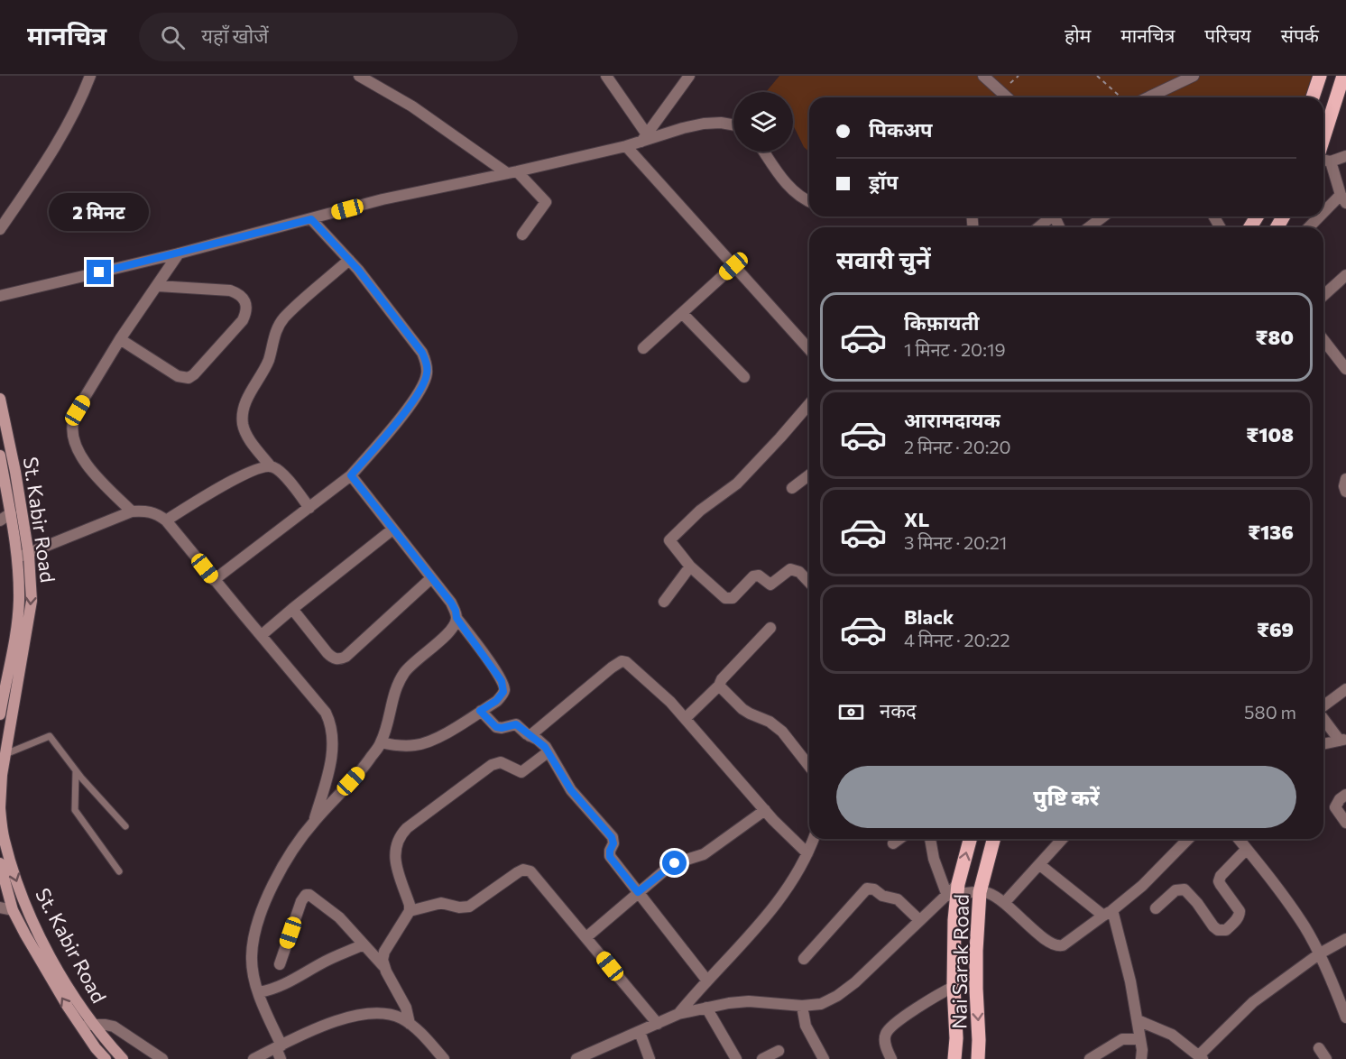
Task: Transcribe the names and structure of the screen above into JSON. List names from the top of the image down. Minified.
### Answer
{"streets":{"main road":["St. Kabir Road","Nai Sarak Road"]},"page":{"header":"मानचित्र","search":"यहाँ खोजें","nav":["होम","मानचित्र","परिचय","संपर्क"],"banner":["पिकअप","ड्रॉप"],"bubble":"2 मिनट","heading":"सवारी चुनें","list":[{"name":"किफ़ायती","note":"1 मिनट · 20:19","value":"₹80"},{"name":"आरामदायक","note":"2 मिनट · 20:20","value":"₹108"},{"name":"XL","note":"3 मिनट · 20:21","value":"₹136"},{"name":"Black","note":"4 मिनट · 20:22","value":"₹69"}],"pay":["नकद","580 m"],"buttons":"पुष्टि करें"}}
